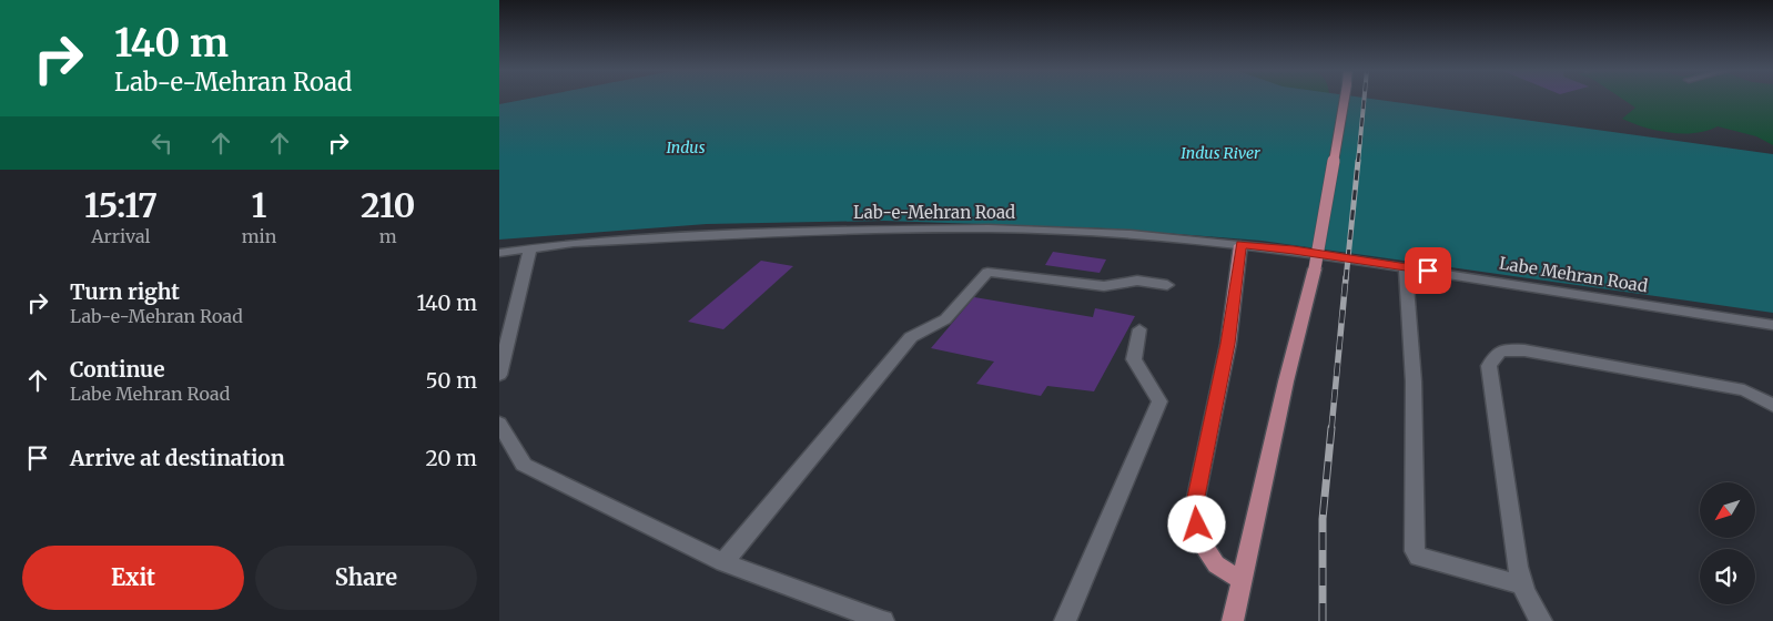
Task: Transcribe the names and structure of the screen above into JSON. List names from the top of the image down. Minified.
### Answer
{"streets":{"street":["Lab-e-Mehran Road","Labe Mehran Road"]},"crossings":[["Lab-e-Mehran Road","Labe Mehran Road"]],"water":["Indus","Indus River"],"north":"bottom left","page":{"turn":["140 m","Lab-e-Mehran Road"],"eta":["15:17","Arrival","1","min","210","m"],"list":[{"name":"Turn right","note":"Lab-e-Mehran Road","value":"140 m"},{"name":"Continue","note":"Labe Mehran Road","value":"50 m"},{"name":"Arrive at destination","value":"20 m"}],"buttons":["Exit","Share"]}}
